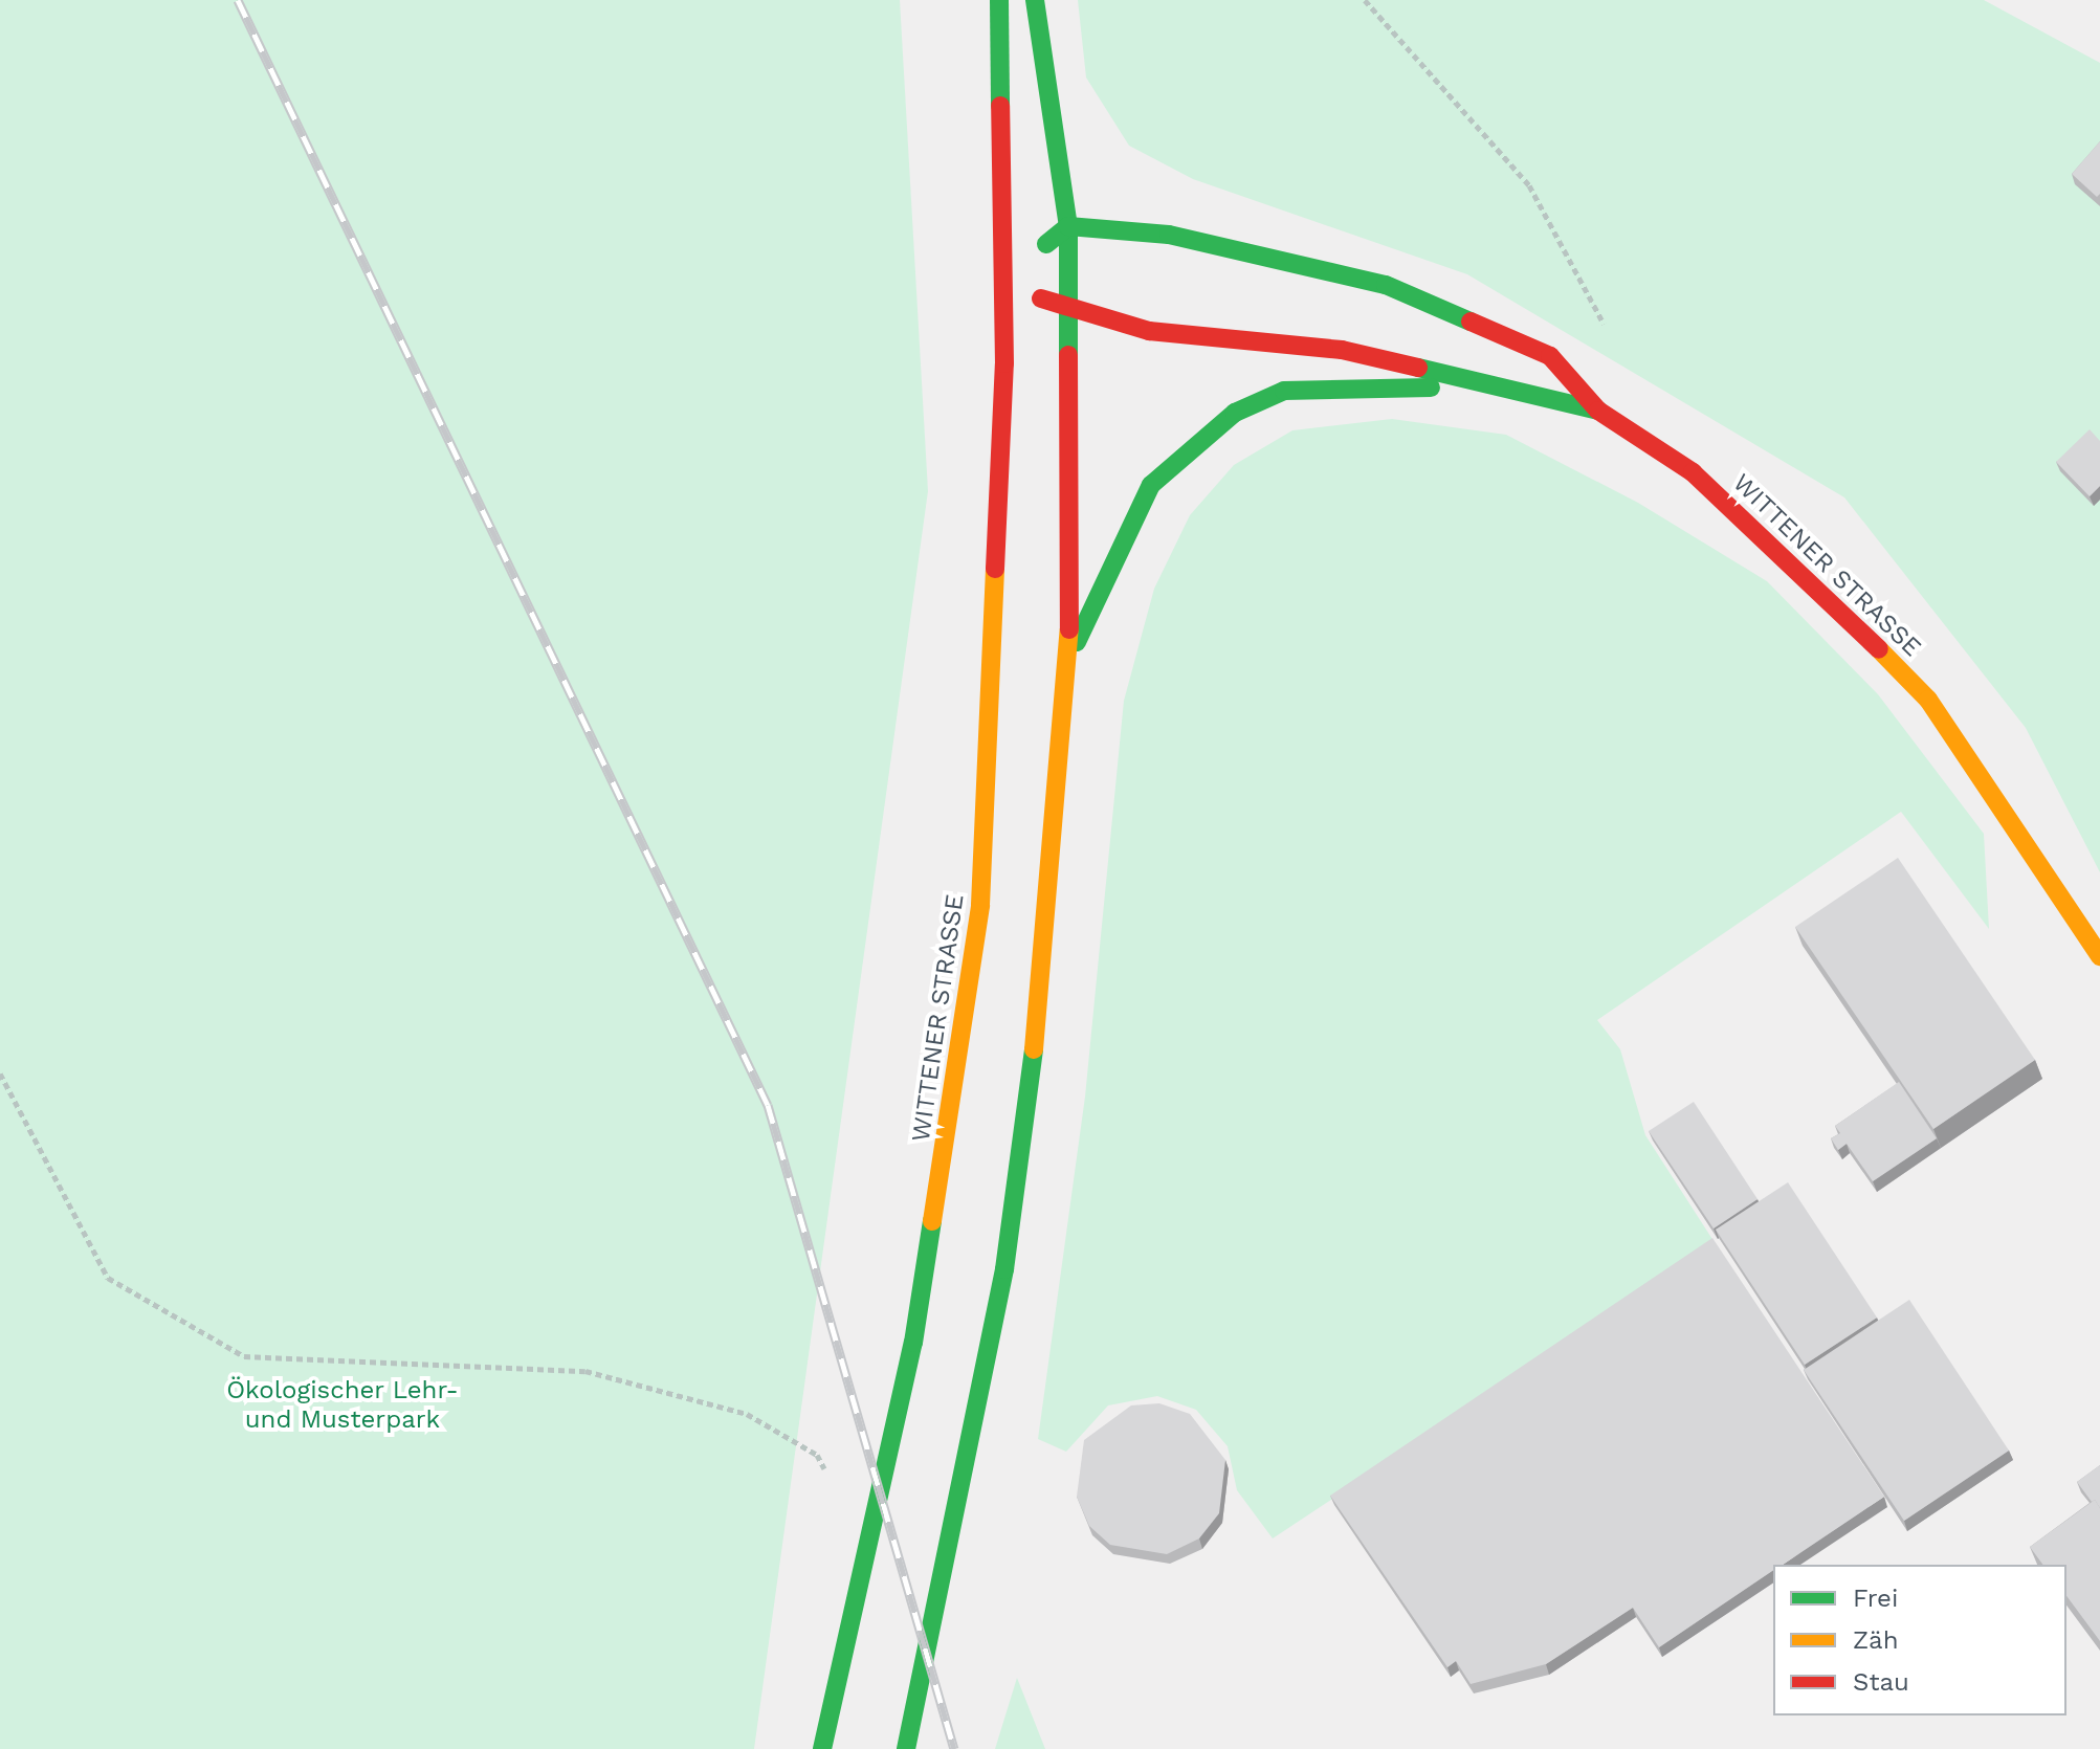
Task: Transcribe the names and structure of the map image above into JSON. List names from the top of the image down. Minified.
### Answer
{"streets":{"main road":["WITTENER STRASSE"]},"parks":["Ökologischer Lehr- und Musterpark"],"legend":["Frei","Zäh","Stau"]}
